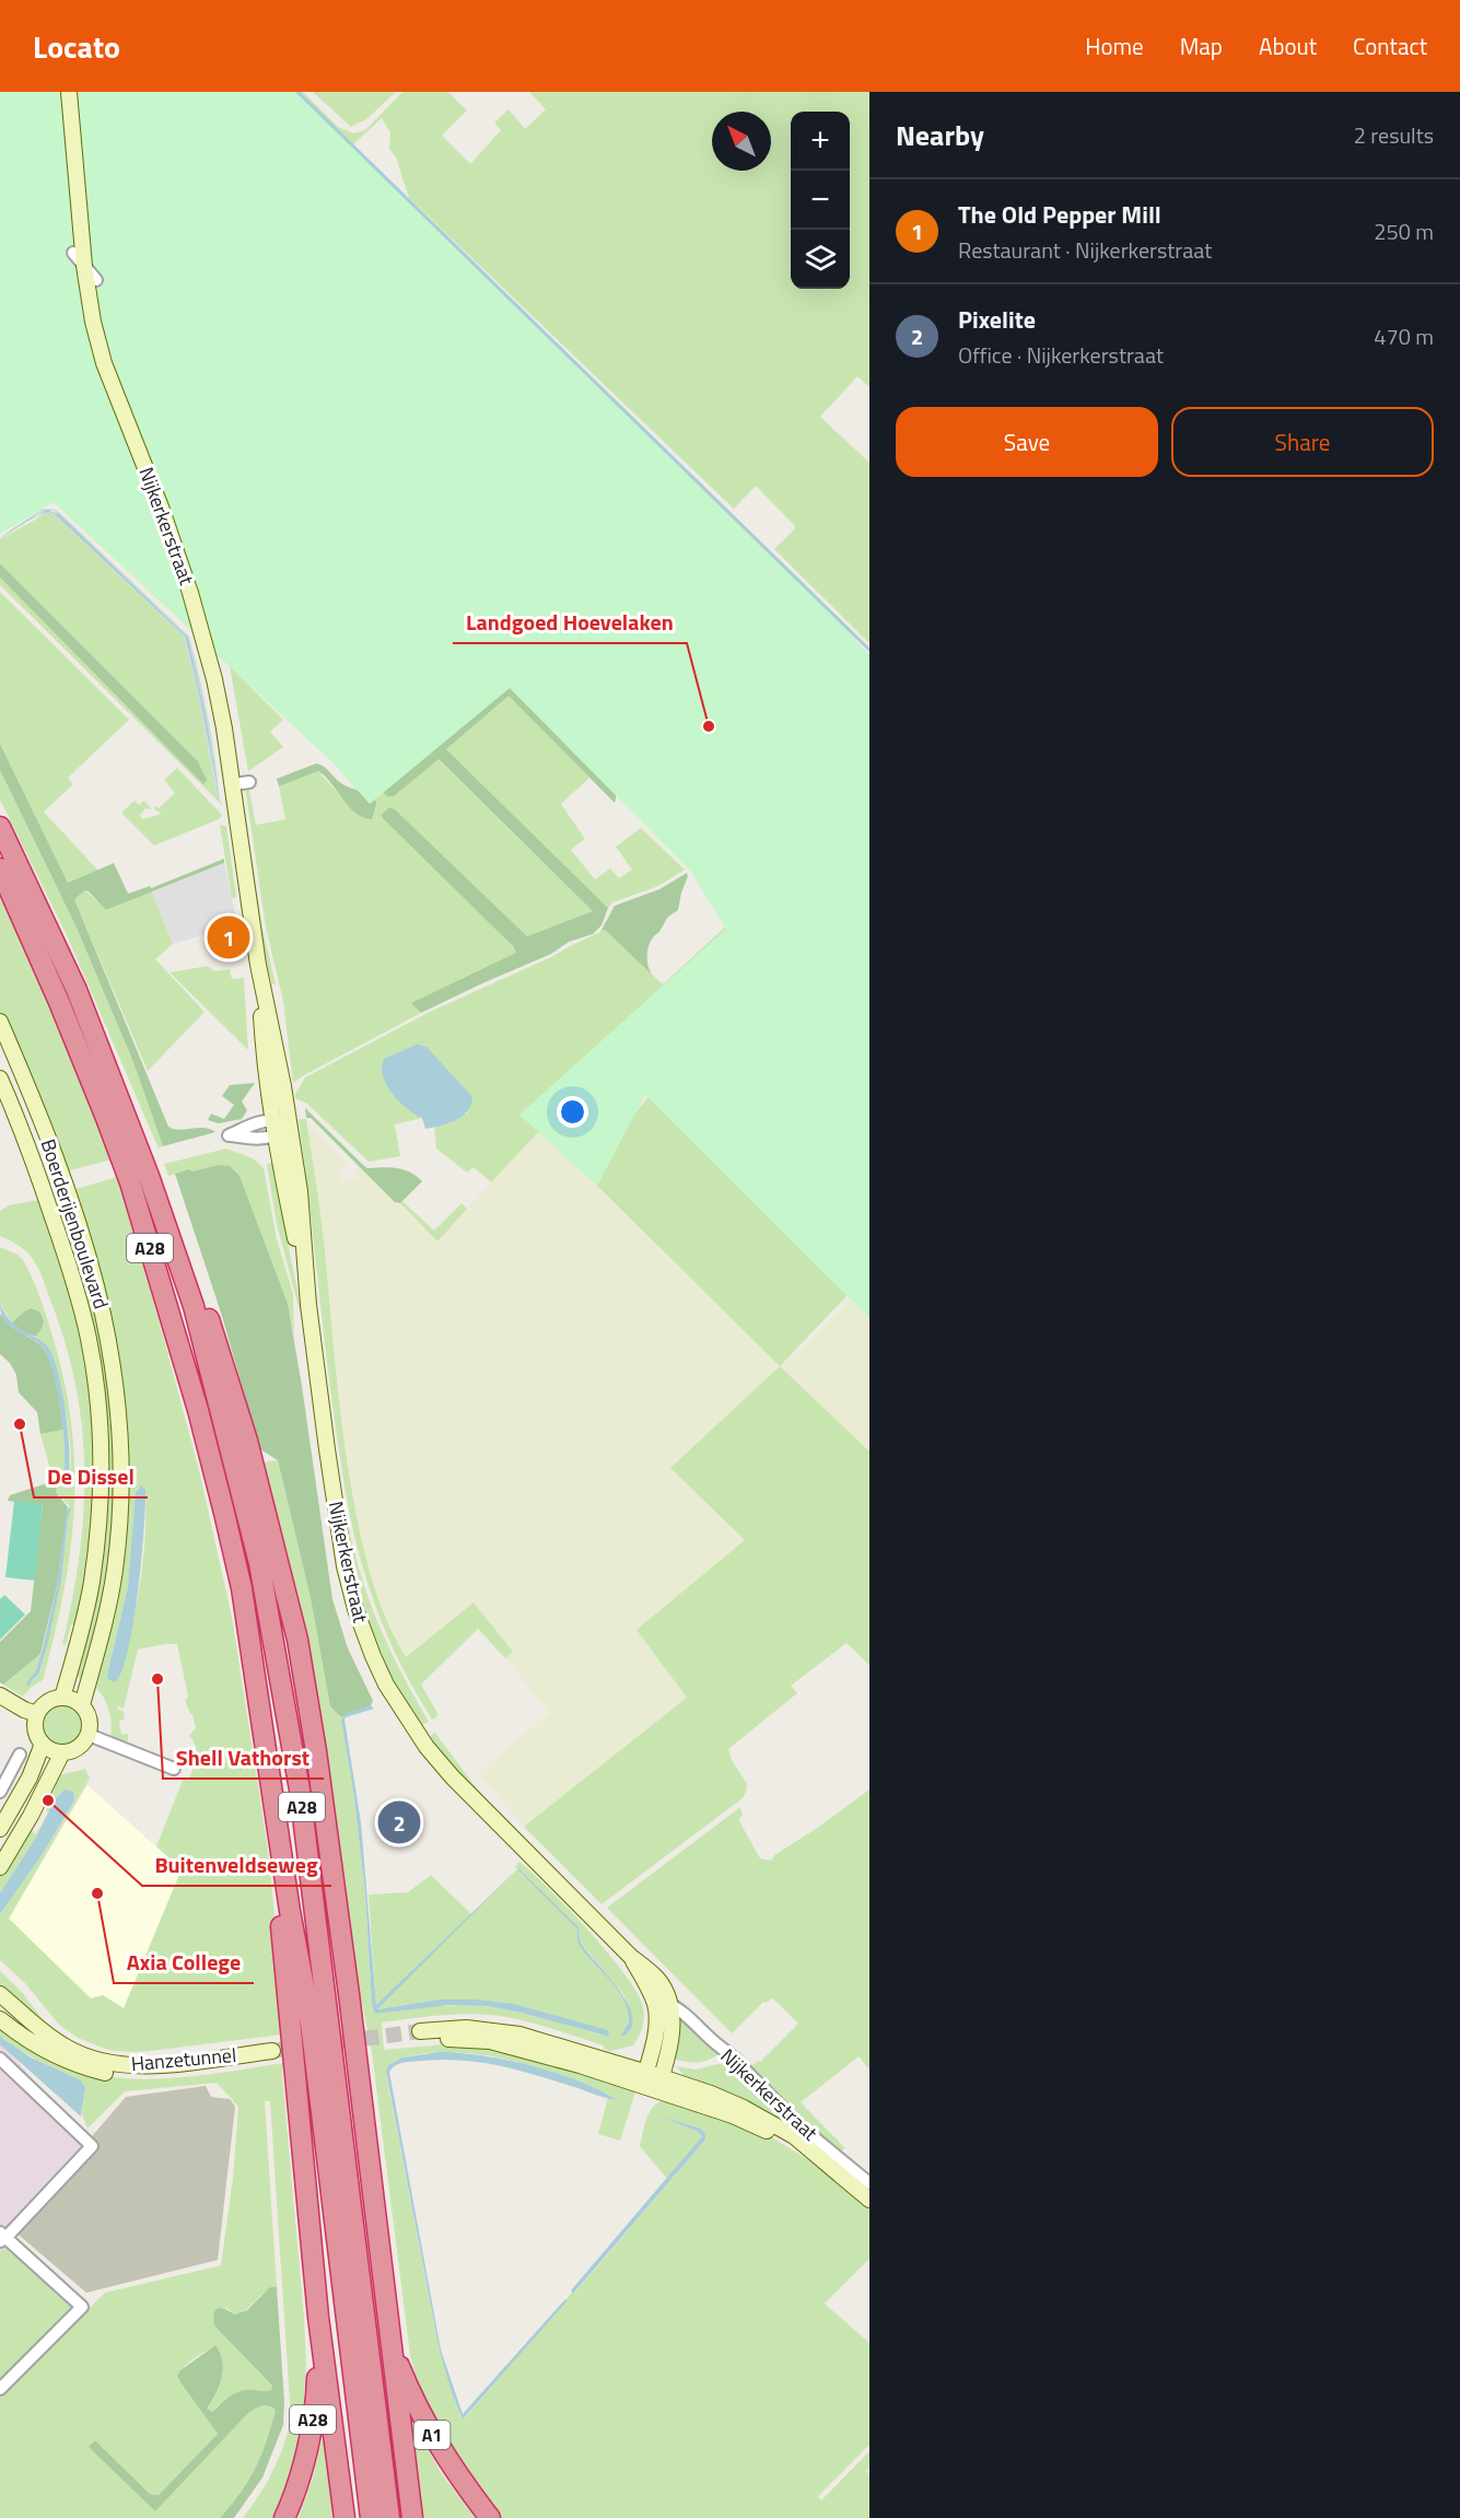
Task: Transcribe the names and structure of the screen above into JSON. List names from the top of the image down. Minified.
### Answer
{"streets":{"highway":["A28","A1"],"main road":["Nijkerkerstraat","Boerderijenboulevard","Hanzetunnel"]},"crossings":[["A28","A1"]],"places":["Landgoed Hoevelaken","De Dissel","Shell Vathorst","Buitenveldseweg","Axia College"],"north":"top left","page":{"header":"Locato","nav":["Home","Map","About","Contact"],"heading":["Nearby","2 results"],"map_buttons":["+","−"],"list":[{"mark":"1","name":"The Old Pepper Mill","note":"Restaurant · Nijkerkerstraat","value":"250 m"},{"mark":"2","name":"Pixelite","note":"Office · Nijkerkerstraat","value":"470 m"}],"buttons":["Save","Share"],"pins":["1","2"]}}
